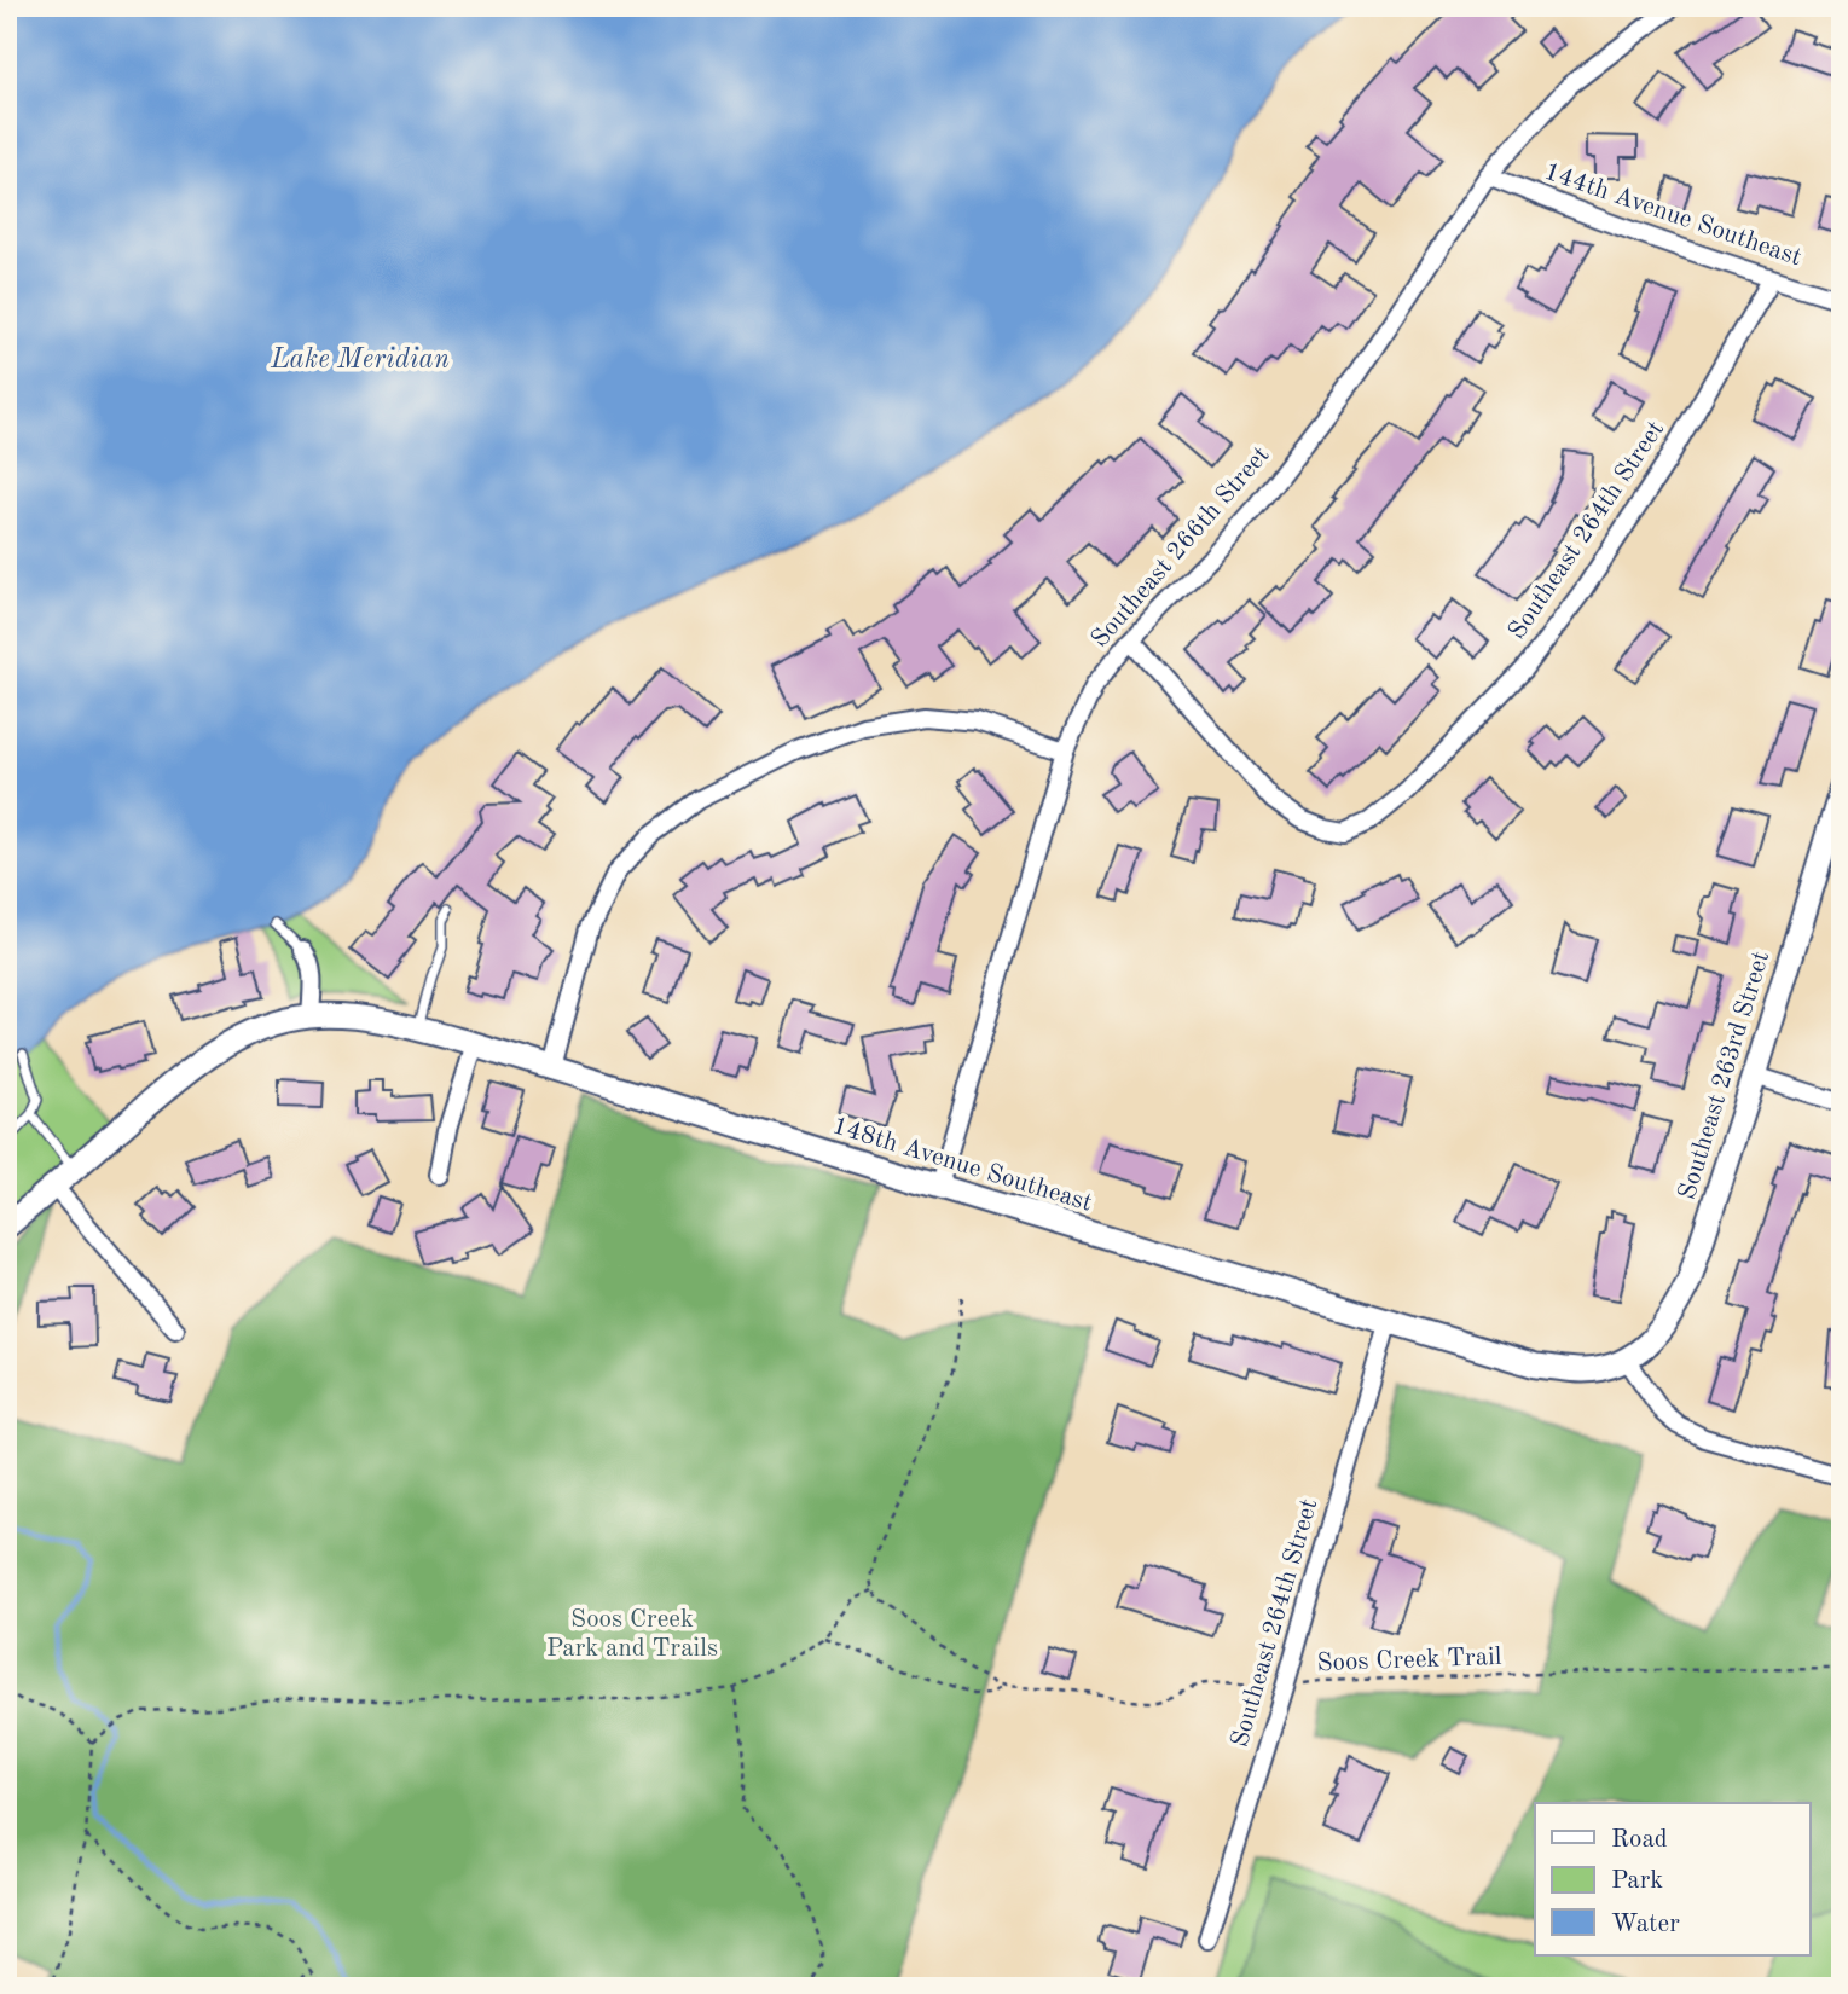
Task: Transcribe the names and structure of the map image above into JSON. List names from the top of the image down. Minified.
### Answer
{"streets":{"street":["144th Avenue Southeast","Southeast 264th Street","Southeast 266th Street","Southeast 263rd Street","148th Avenue Southeast"],"path":["Soos Creek Trail"]},"crossings":[["144th Avenue Southeast","Southeast 264th Street"],["144th Avenue Southeast","Southeast 266th Street"],["Southeast 264th Street","Southeast 266th Street"],["Southeast 264th Street","148th Avenue Southeast"],["Southeast 264th Street","Soos Creek Trail"],["Southeast 266th Street","148th Avenue Southeast"],["Southeast 263rd Street","148th Avenue Southeast"]],"water":["Lake Meridian"],"parks":["Soos Creek Park and Trails"],"legend":["Road","Park","Water"]}
